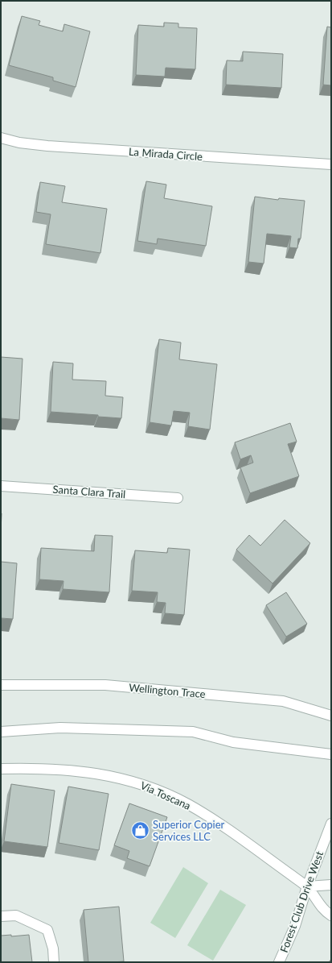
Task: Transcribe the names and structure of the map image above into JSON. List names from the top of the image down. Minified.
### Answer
{"streets":{"street":["La Mirada Circle","Santa Clara Trail","Wellington Trace","Via Toscana","Forest Club Drive West"]},"crossings":[["Via Toscana","Forest Club Drive West"]],"places":{"shop":["Superior Copier Services LLC"]}}
